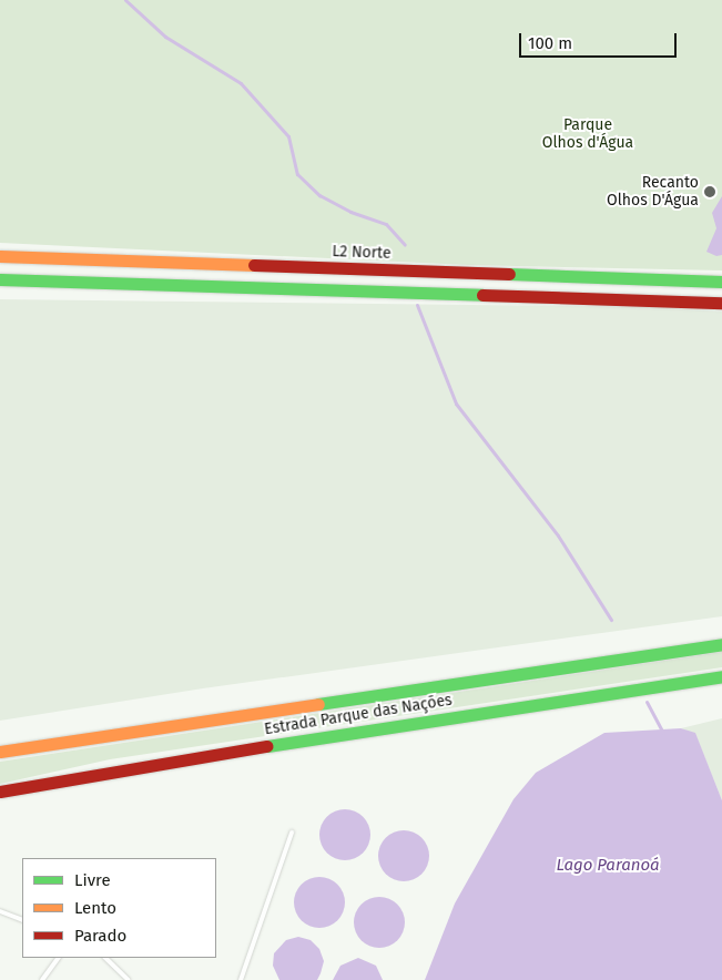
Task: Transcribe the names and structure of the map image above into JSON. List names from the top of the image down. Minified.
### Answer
{"streets":{"main road":["L2 Norte","Estrada Parque das Nações"]},"water":["Lago Paranoá"],"parks":["Parque Olhos d'Água"],"places":["Recanto Olhos D'Água"],"legend":["Livre","Lento","Parado"],"scale_bar":"100 m"}
